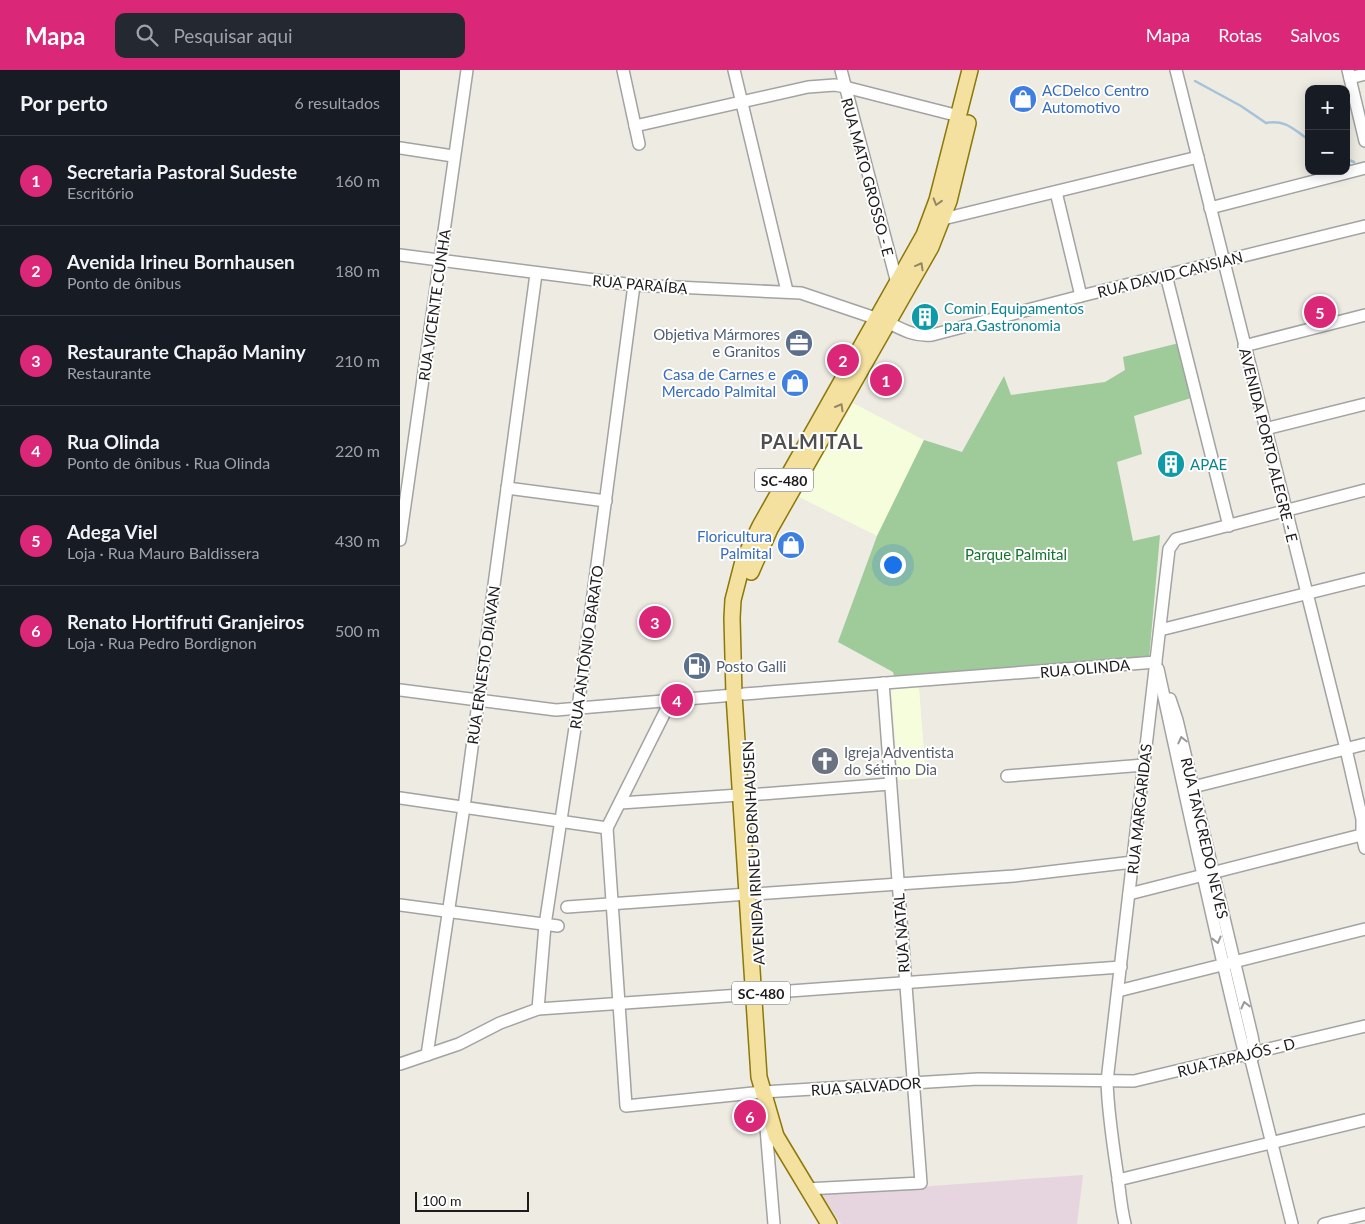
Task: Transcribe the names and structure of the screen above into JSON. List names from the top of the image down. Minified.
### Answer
{"streets":{"main road":["SC-480","AVENIDA IRINEU BORNHAUSEN"],"street":["RUA MATO GROSSO - E","RUA DAVID CANSIAN","RUA PARAÍBA","RUA VICENTE CUNHA","AVENIDA PORTO ALEGRE - E","RUA ANTÔNIO BARATO","RUA ERNESTO DIAVAN","RUA OLINDA","RUA MARGARIDAS","RUA TANCREDO NEVES","RUA NATAL","RUA TAPAJÓS - D","RUA SALVADOR"]},"crossings":[["RUA MATO GROSSO - E","AVENIDA IRINEU BORNHAUSEN"],["RUA DAVID CANSIAN","RUA PARAÍBA"],["RUA DAVID CANSIAN","AVENIDA PORTO ALEGRE - E"],["RUA DAVID CANSIAN","AVENIDA IRINEU BORNHAUSEN"],["RUA PARAÍBA","RUA VICENTE CUNHA"],["RUA PARAÍBA","RUA ANTÔNIO BARATO"],["RUA PARAÍBA","RUA ERNESTO DIAVAN"],["RUA PARAÍBA","AVENIDA IRINEU BORNHAUSEN"],["SC-480","AVENIDA IRINEU BORNHAUSEN"],["SC-480","RUA NATAL"],["SC-480","RUA SALVADOR"],["RUA ANTÔNIO BARATO","RUA OLINDA"],["RUA ERNESTO DIAVAN","RUA OLINDA"],["RUA OLINDA","RUA MARGARIDAS"],["RUA OLINDA","RUA TANCREDO NEVES"],["RUA OLINDA","AVENIDA IRINEU BORNHAUSEN"],["RUA OLINDA","RUA NATAL"],["RUA MARGARIDAS","RUA TANCREDO NEVES"],["RUA MARGARIDAS","RUA TAPAJÓS - D"],["RUA MARGARIDAS","RUA SALVADOR"],["RUA TANCREDO NEVES","RUA TAPAJÓS - D"],["AVENIDA IRINEU BORNHAUSEN","RUA SALVADOR"],["RUA NATAL","RUA SALVADOR"],["RUA TAPAJÓS - D","RUA SALVADOR"]],"districts":["PALMITAL"],"parks":["Parque Palmital"],"places":{"shop":["ACDelco Centro Automotivo","Casa de Carnes e Mercado Palmital","Floricultura Palmital"],"building":["Comin Equipamentos para Gastronomia","APAE"],"office":["Objetiva Mármores e Granitos"],"fuel station":["Posto Galli"],"church":["Igreja Adventista do Sétimo Dia"]},"scale_bar":"100 m","page":{"header":"Mapa","search":"Pesquisar aqui","nav":["Mapa","Rotas","Salvos"],"heading":["Por perto","6 resultados"],"map_buttons":["+","−"],"list":[{"mark":"1","name":"Secretaria Pastoral Sudeste","note":"Escritório","value":"160 m"},{"mark":"2","name":"Avenida Irineu Bornhausen","note":"Ponto de ônibus","value":"180 m"},{"mark":"3","name":"Restaurante Chapão Maniny","note":"Restaurante","value":"210 m"},{"mark":"4","name":"Rua Olinda","note":"Ponto de ônibus · Rua Olinda","value":"220 m"},{"mark":"5","name":"Adega Viel","note":"Loja · Rua Mauro Baldissera","value":"430 m"},{"mark":"6","name":"Renato Hortifruti Granjeiros","note":"Loja · Rua Pedro Bordignon","value":"500 m"}],"pins":["5","2","1","3","4","6"],"scale":"100 m"}}
